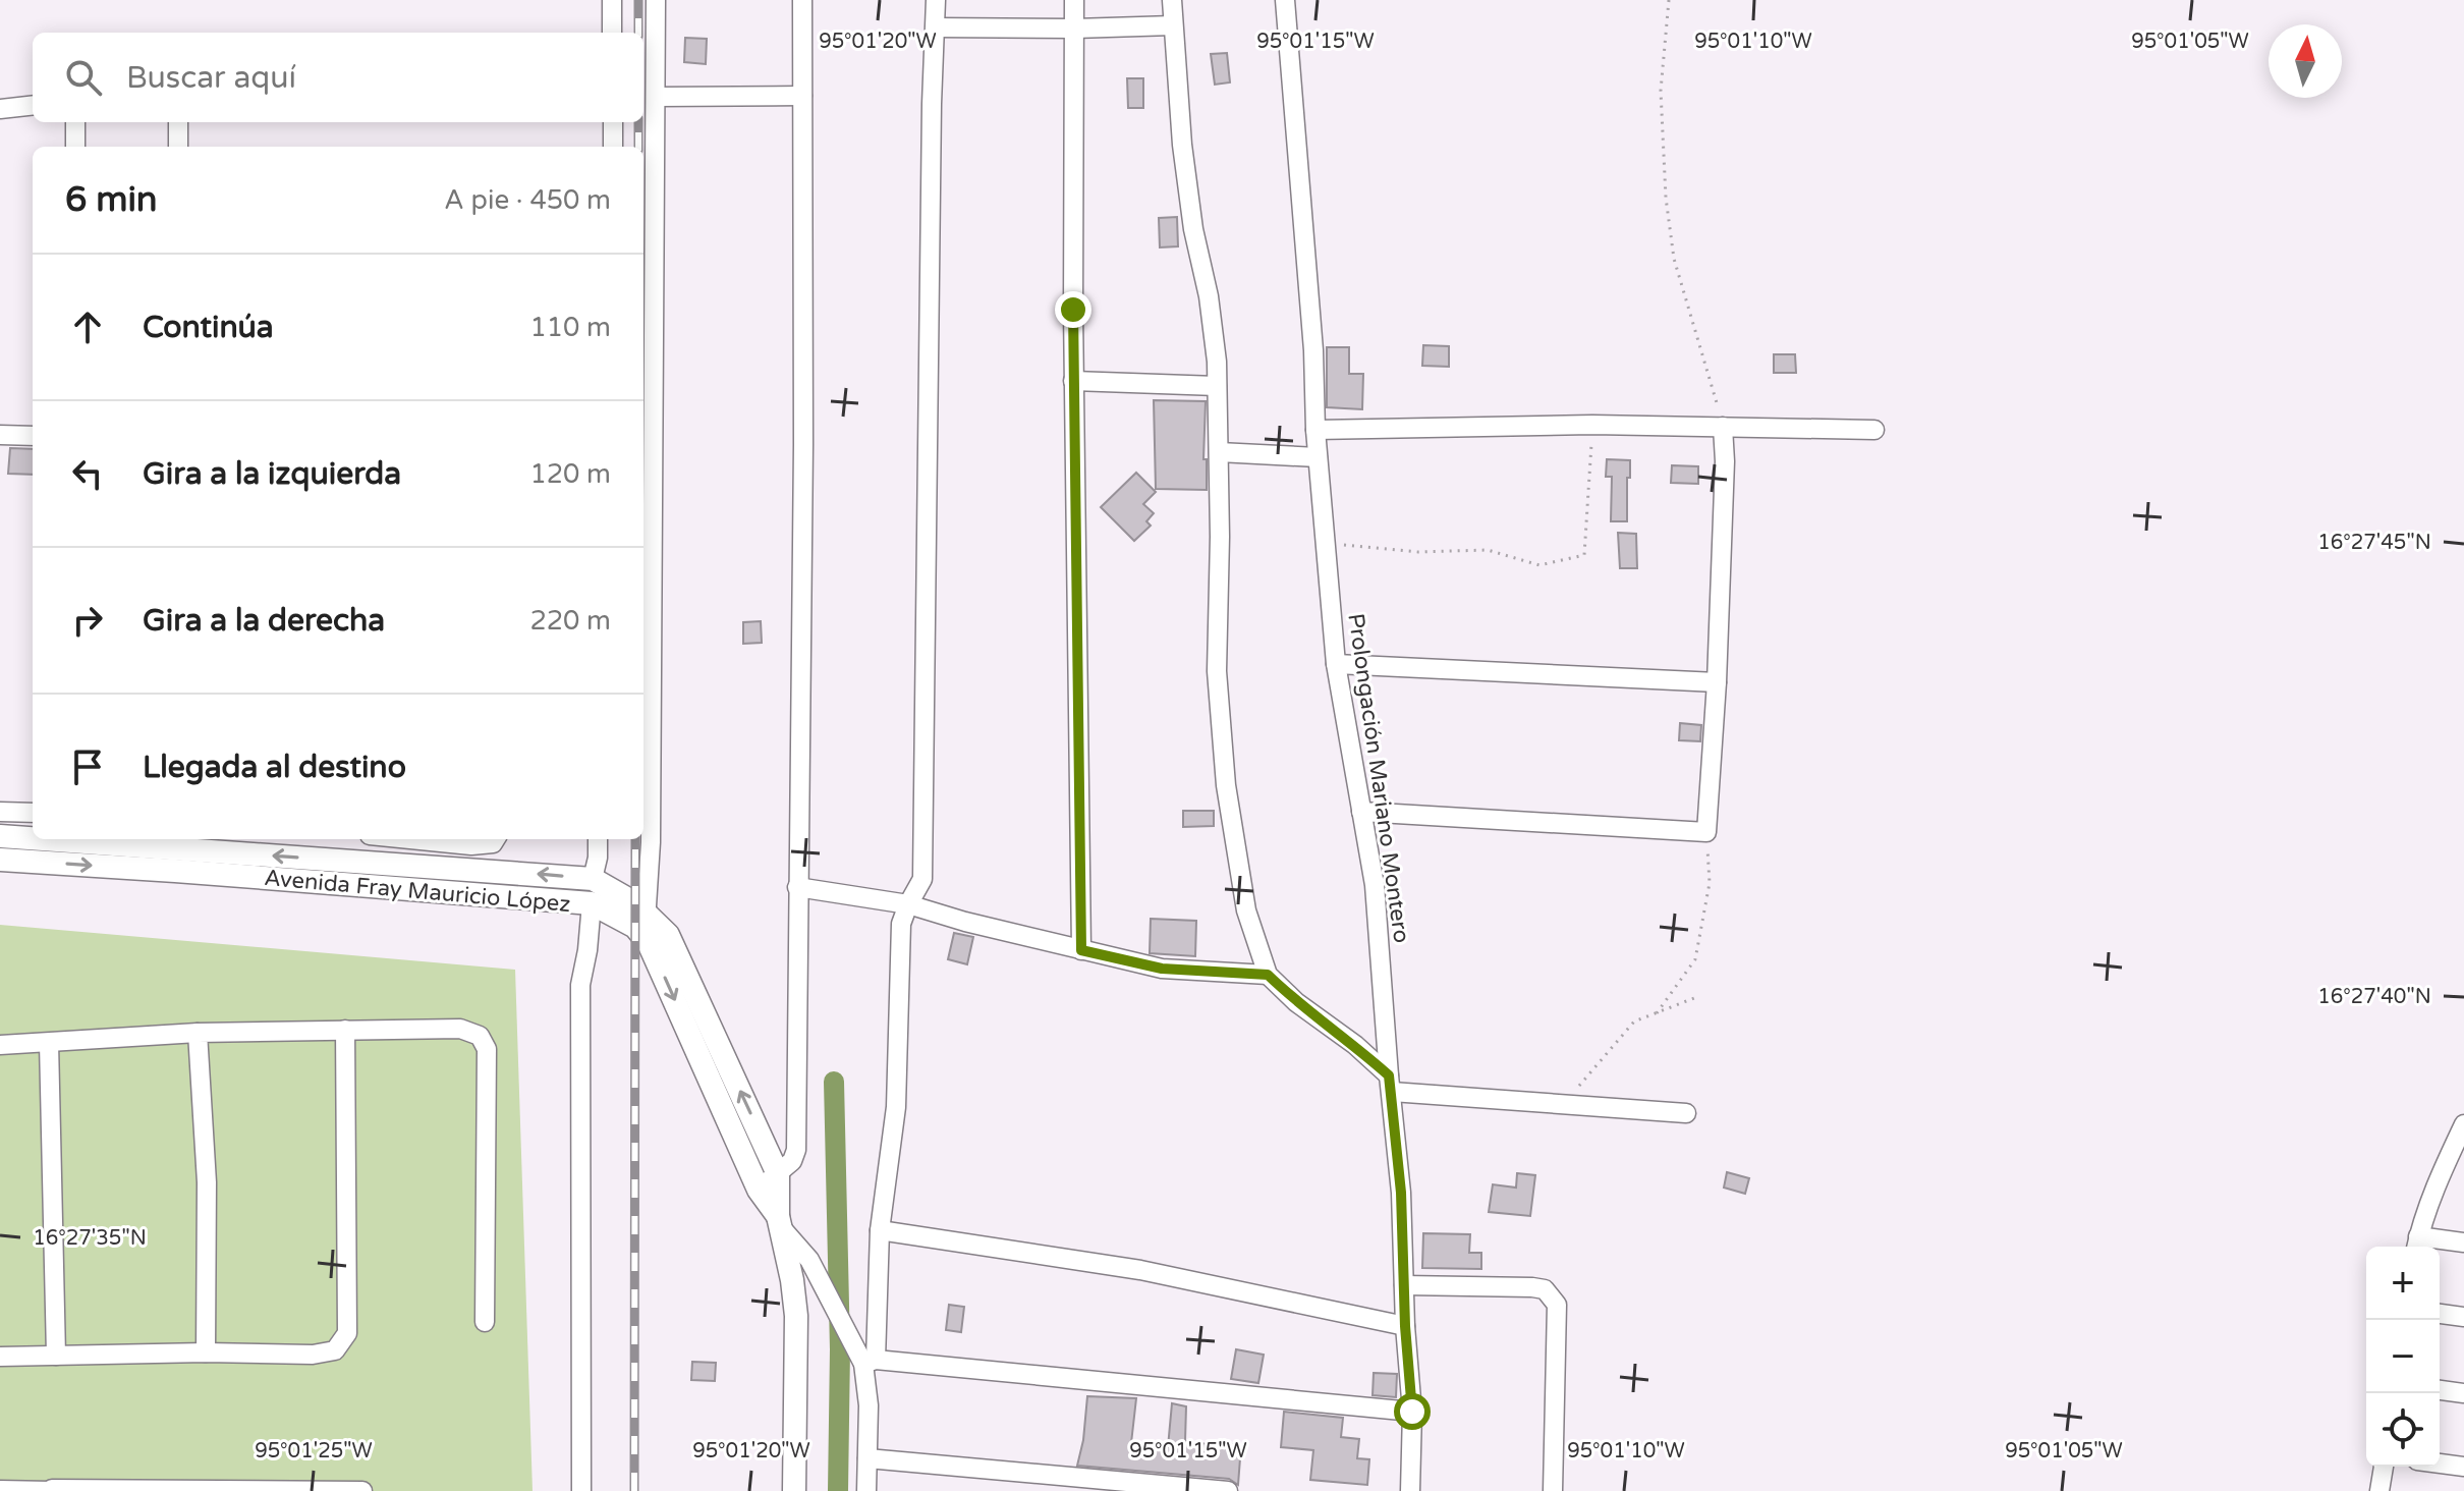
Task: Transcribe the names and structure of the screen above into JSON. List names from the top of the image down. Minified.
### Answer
{"streets":{"street":["Prolongación Mariano Montero","Avenida Fray Mauricio López"]},"north":"top","page":{"search":"Buscar aquí","heading":["6 min","A pie · 450 m"],"list":[["Continúa","110 m"],["Gira a la izquierda","120 m"],["Gira a la derecha","220 m"],"Llegada al destino"],"map_buttons":["+","−"]},"coordinates":["95°01'20\"W","95°01'15\"W","95°01'05\"W","95°01'10\"W","16°27'45\"N","16°27'40\"N","16°27'35\"N","95°01'25\"W"]}
